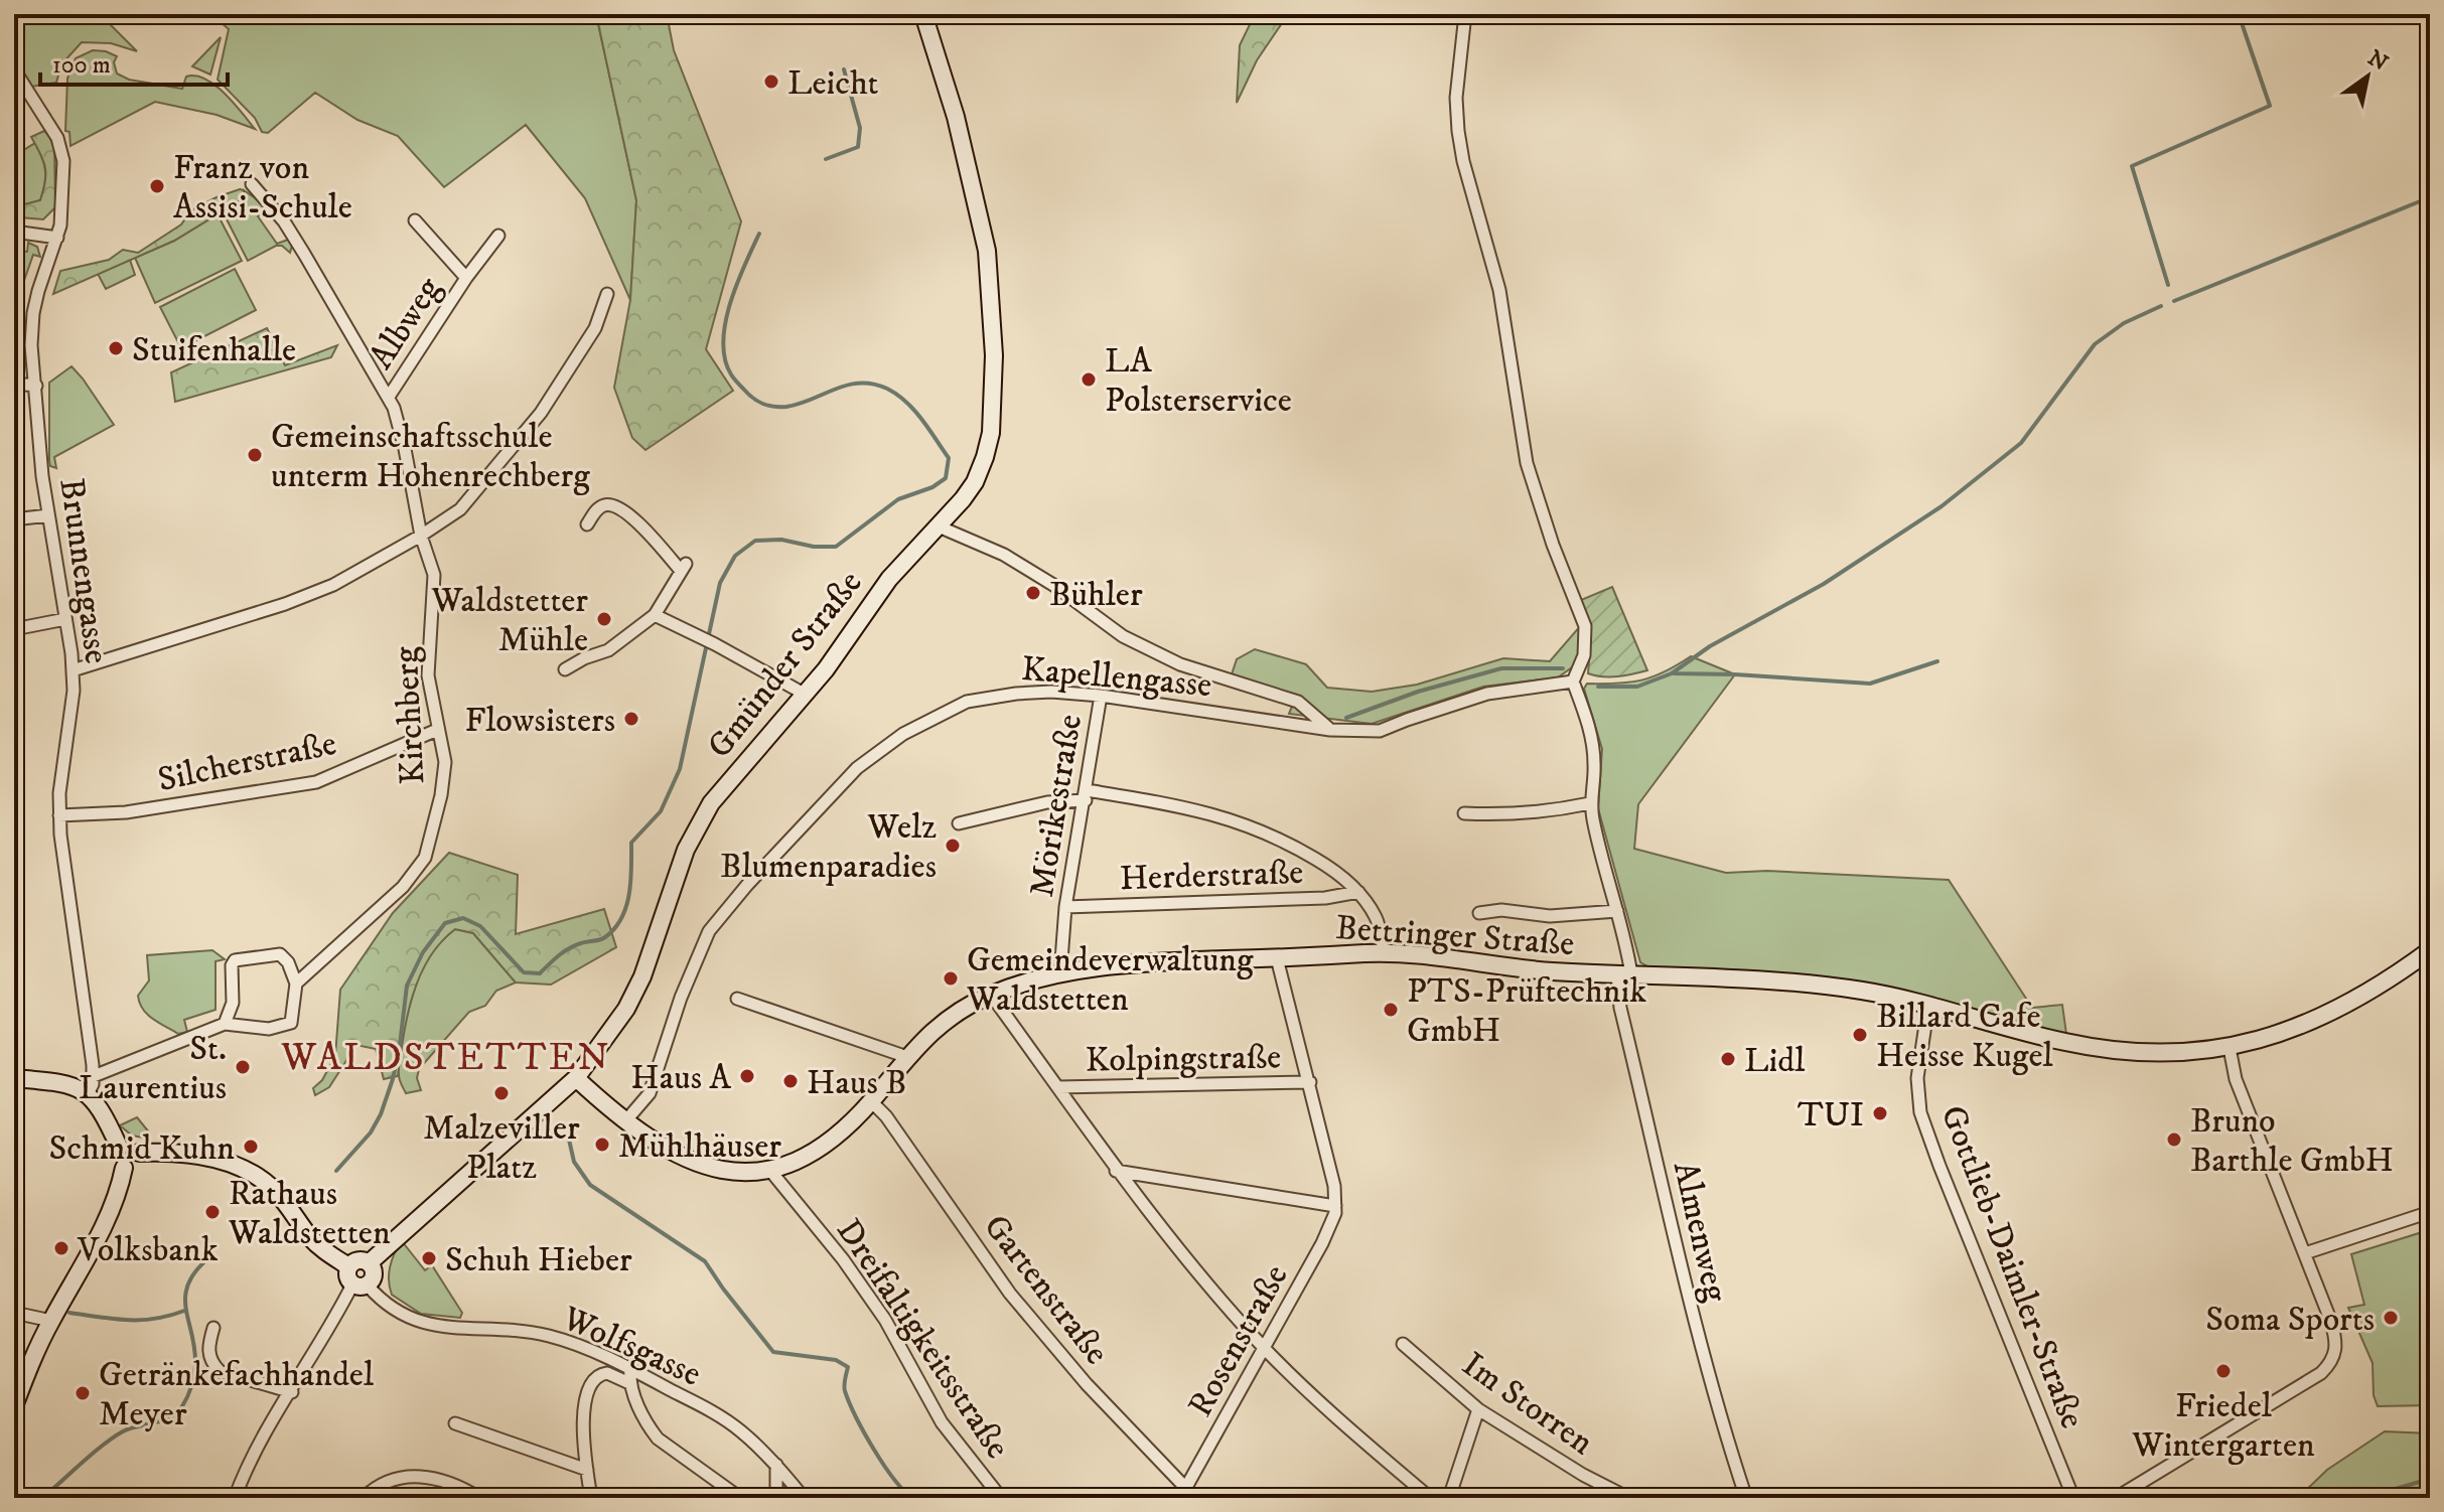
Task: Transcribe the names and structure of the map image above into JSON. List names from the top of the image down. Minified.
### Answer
{"streets":{"street":["Albweg","Brunnengasse","Gmünder Straße","Kapellengasse","Kirchberg","Silcherstraße","Mörikestraße","Herderstraße","Bettringer Straße","Kolpingstraße","Almenweg","Gottlieb-Daimler-Straße","Gartenstraße","Dreifaltigkeitsstraße","Rosenstraße","Wolfsgasse","Im Storren"]},"crossings":[["Albweg","Kirchberg"],["Brunnengasse","Silcherstraße"],["Gmünder Straße","Bettringer Straße"],["Gmünder Straße","Wolfsgasse"],["Kapellengasse","Mörikestraße"],["Kapellengasse","Bettringer Straße"],["Kapellengasse","Almenweg"],["Kirchberg","Silcherstraße"],["Mörikestraße","Herderstraße"],["Mörikestraße","Bettringer Straße"],["Bettringer Straße","Almenweg"],["Bettringer Straße","Gottlieb-Daimler-Straße"],["Bettringer Straße","Gartenstraße"],["Bettringer Straße","Dreifaltigkeitsstraße"],["Gartenstraße","Rosenstraße"]],"districts":["WALDSTETTEN"],"places":["Leicht","Franz von Assisi-Schule","Stuifenhalle","LA Polsterservice","Gemeinschaftsschule unterm Hohenrechberg","Bühler","Waldstetter Mühle","Flowsisters","Welz Blumenparadies","Gemeindeverwaltung Waldstetten","PTS-Prüftechnik GmbH","Billard Cafe Heisse Kugel","Lidl","St. Laurentius","Haus A","Haus B","Malzeviller Platz","TUI","Bruno Barthle GmbH","Mühlhäuser","Schmid Kuhn","Rathaus Waldstetten","Volksbank","Schuh Hieber","Soma Sports","Friedel Wintergarten","Getränkefachhandel Meyer"],"scale_bar":"100 m","north":"top right"}
